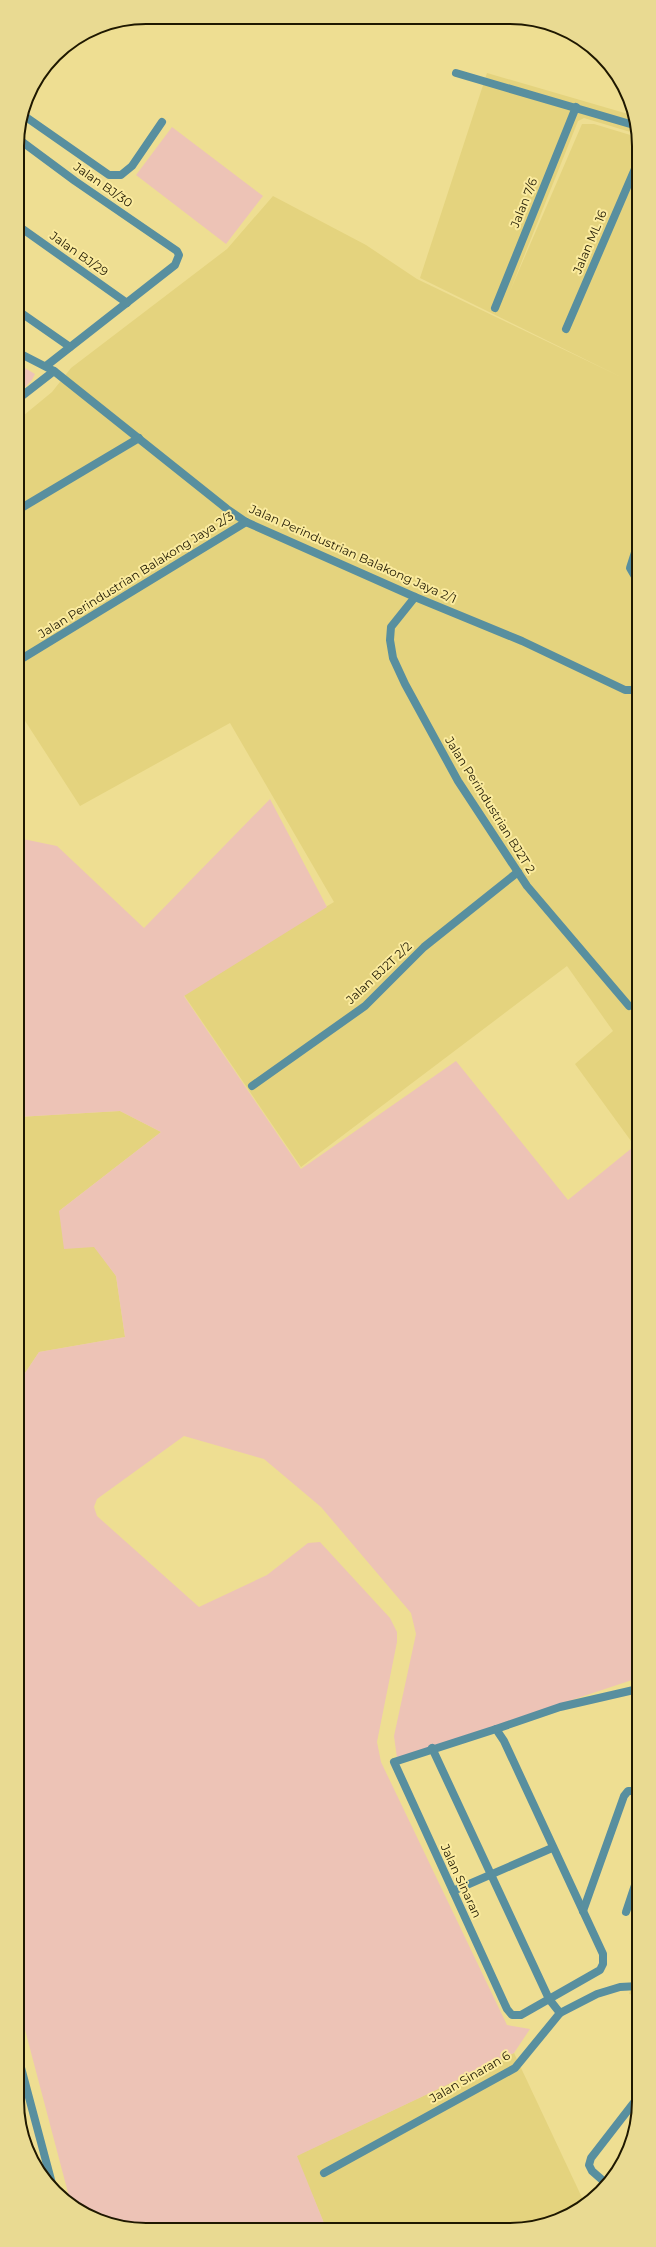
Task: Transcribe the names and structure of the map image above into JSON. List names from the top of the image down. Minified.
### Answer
{"streets":{"street":["Jalan BJ/30","Jalan 7/6","Jalan ML 16","Jalan BJ/29","Jalan Perindustrian Balakong Jaya 2/1","Jalan Perindustrian Balakong Jaya 2/3","Jalan Perindustrian BJ2T 2","Jalan BJ2T 2/2","Jalan Sinaran","Jalan Sinaran 6"]},"crossings":[["Jalan BJ/30","Jalan BJ/29"],["Jalan Perindustrian Balakong Jaya 2/1","Jalan Perindustrian Balakong Jaya 2/3"],["Jalan Perindustrian Balakong Jaya 2/1","Jalan Perindustrian BJ2T 2"],["Jalan Perindustrian BJ2T 2","Jalan BJ2T 2/2"]]}
